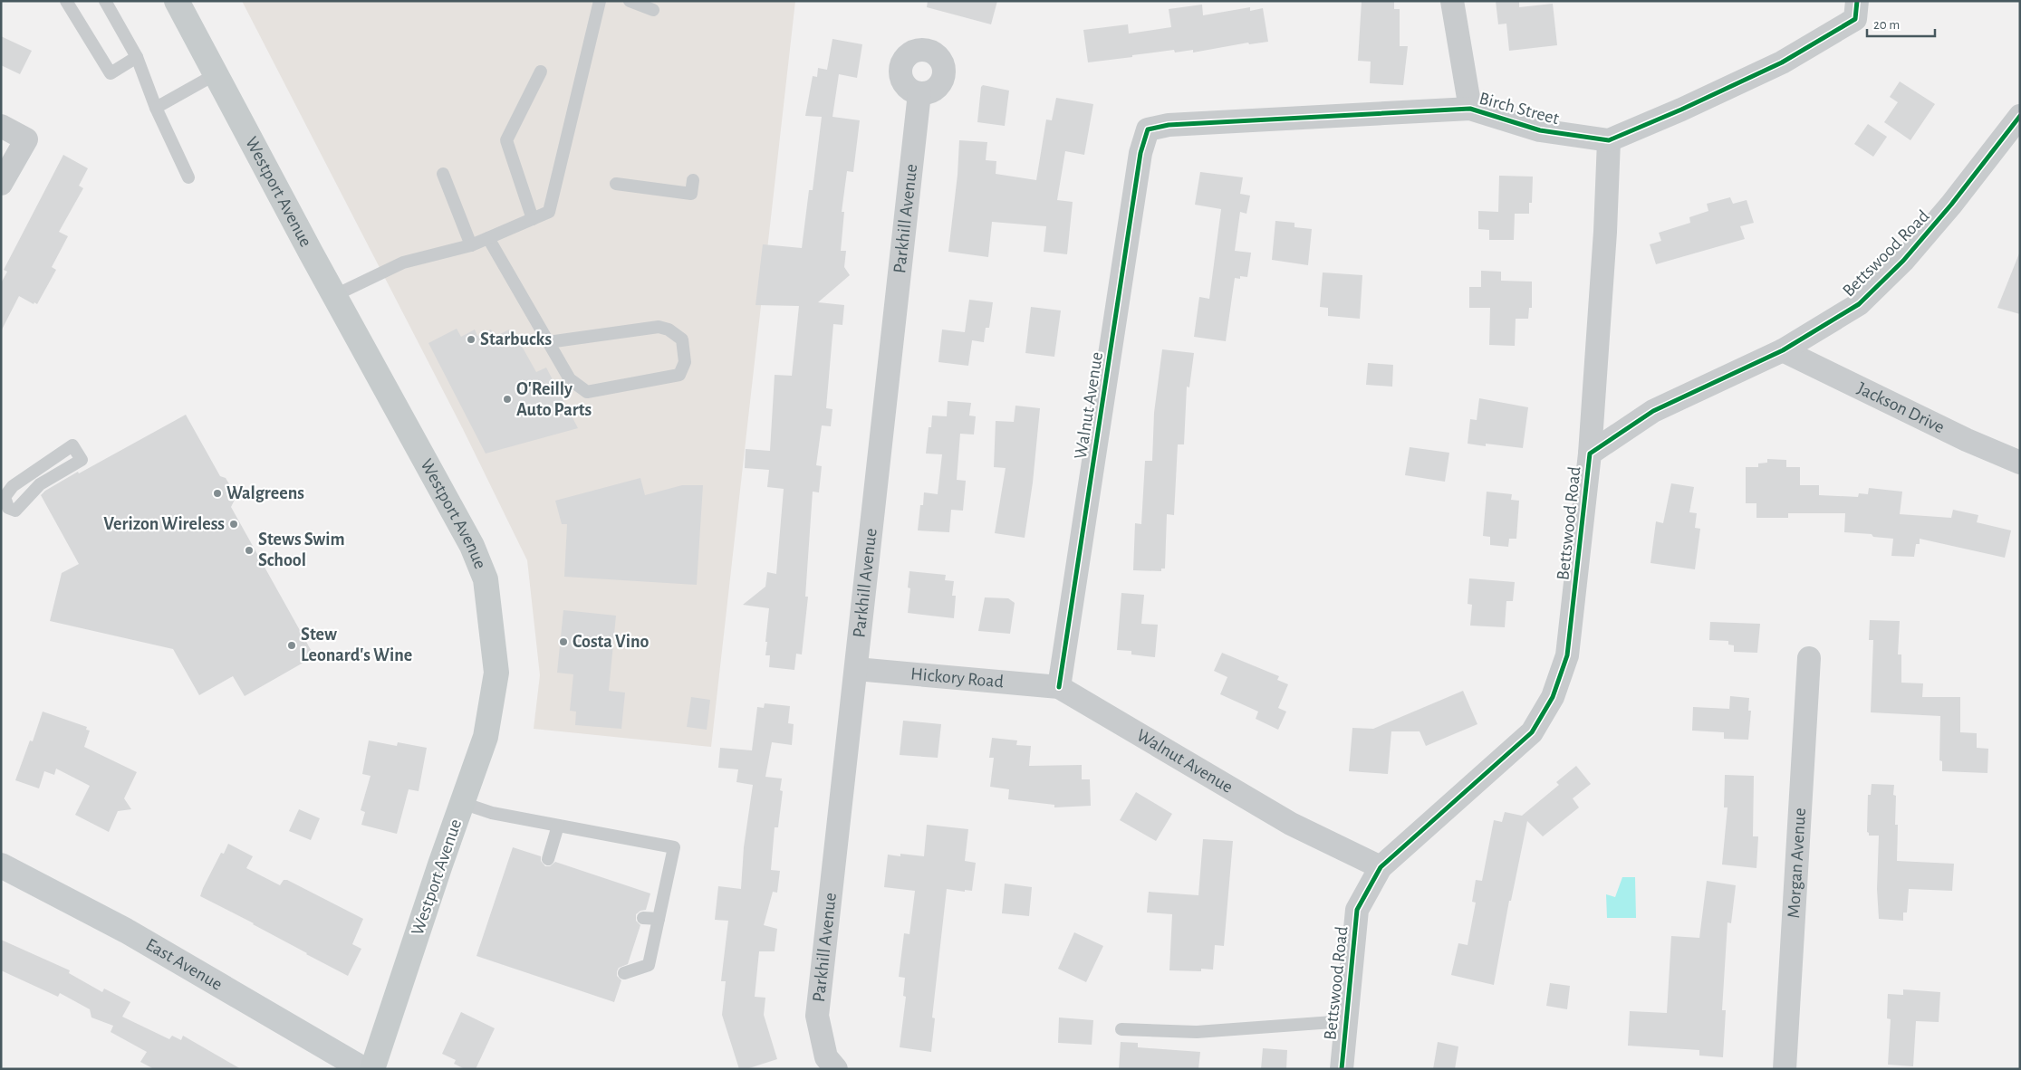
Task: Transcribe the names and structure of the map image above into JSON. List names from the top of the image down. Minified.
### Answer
{"streets":{"main road":["Westport Avenue","East Avenue"],"street":["Birch Street","Parkhill Avenue","Bettswood Road","Walnut Avenue","Jackson Drive","Hickory Road","Morgan Avenue"]},"crossings":[["Birch Street","Bettswood Road"],["Birch Street","Walnut Avenue"],["Parkhill Avenue","Hickory Road"],["Bettswood Road","Walnut Avenue"],["Bettswood Road","Jackson Drive"],["Walnut Avenue","Hickory Road"]],"places":["Starbucks","O'Reilly Auto Parts","Walgreens","Verizon Wireless","Stews Swim School","Costa Vino","Stew Leonard's Wine"],"scale_bar":"20 m"}
